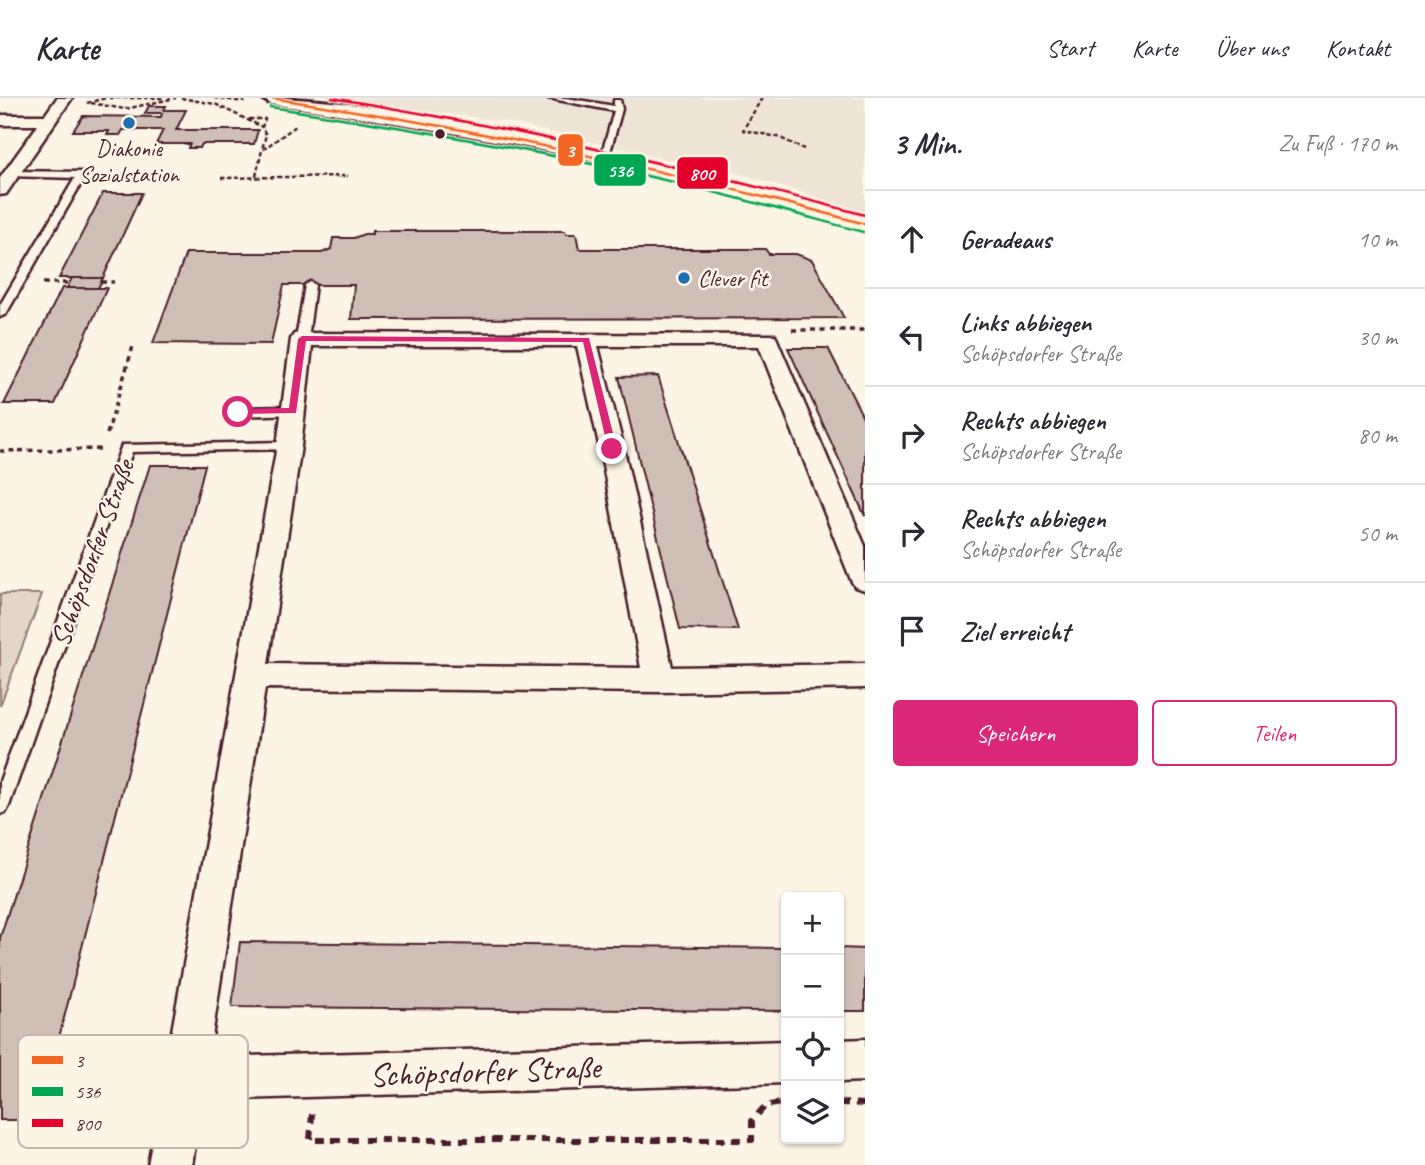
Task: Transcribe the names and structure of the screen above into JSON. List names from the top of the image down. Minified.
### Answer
{"streets":{"street":["Schöpsdorfer Straße"]},"places":["Diakonie Sozialstation","Clever fit"],"lines":["transit line 3","transit line 800","transit line 536"],"legend":["3","536","800"],"page":{"header":"Karte","nav":["Start","Karte","Über uns","Kontakt"],"heading":["3 Min.","Zu Fuß · 170 m"],"list":[["Geradeaus","10 m"],["Links abbiegen","Schöpsdorfer Straße","30 m"],["Rechts abbiegen","Schöpsdorfer Straße","80 m"],["Rechts abbiegen","Schöpsdorfer Straße","50 m"],"Ziel erreicht"],"buttons":["Speichern","Teilen"],"map_buttons":["+","−"]}}
